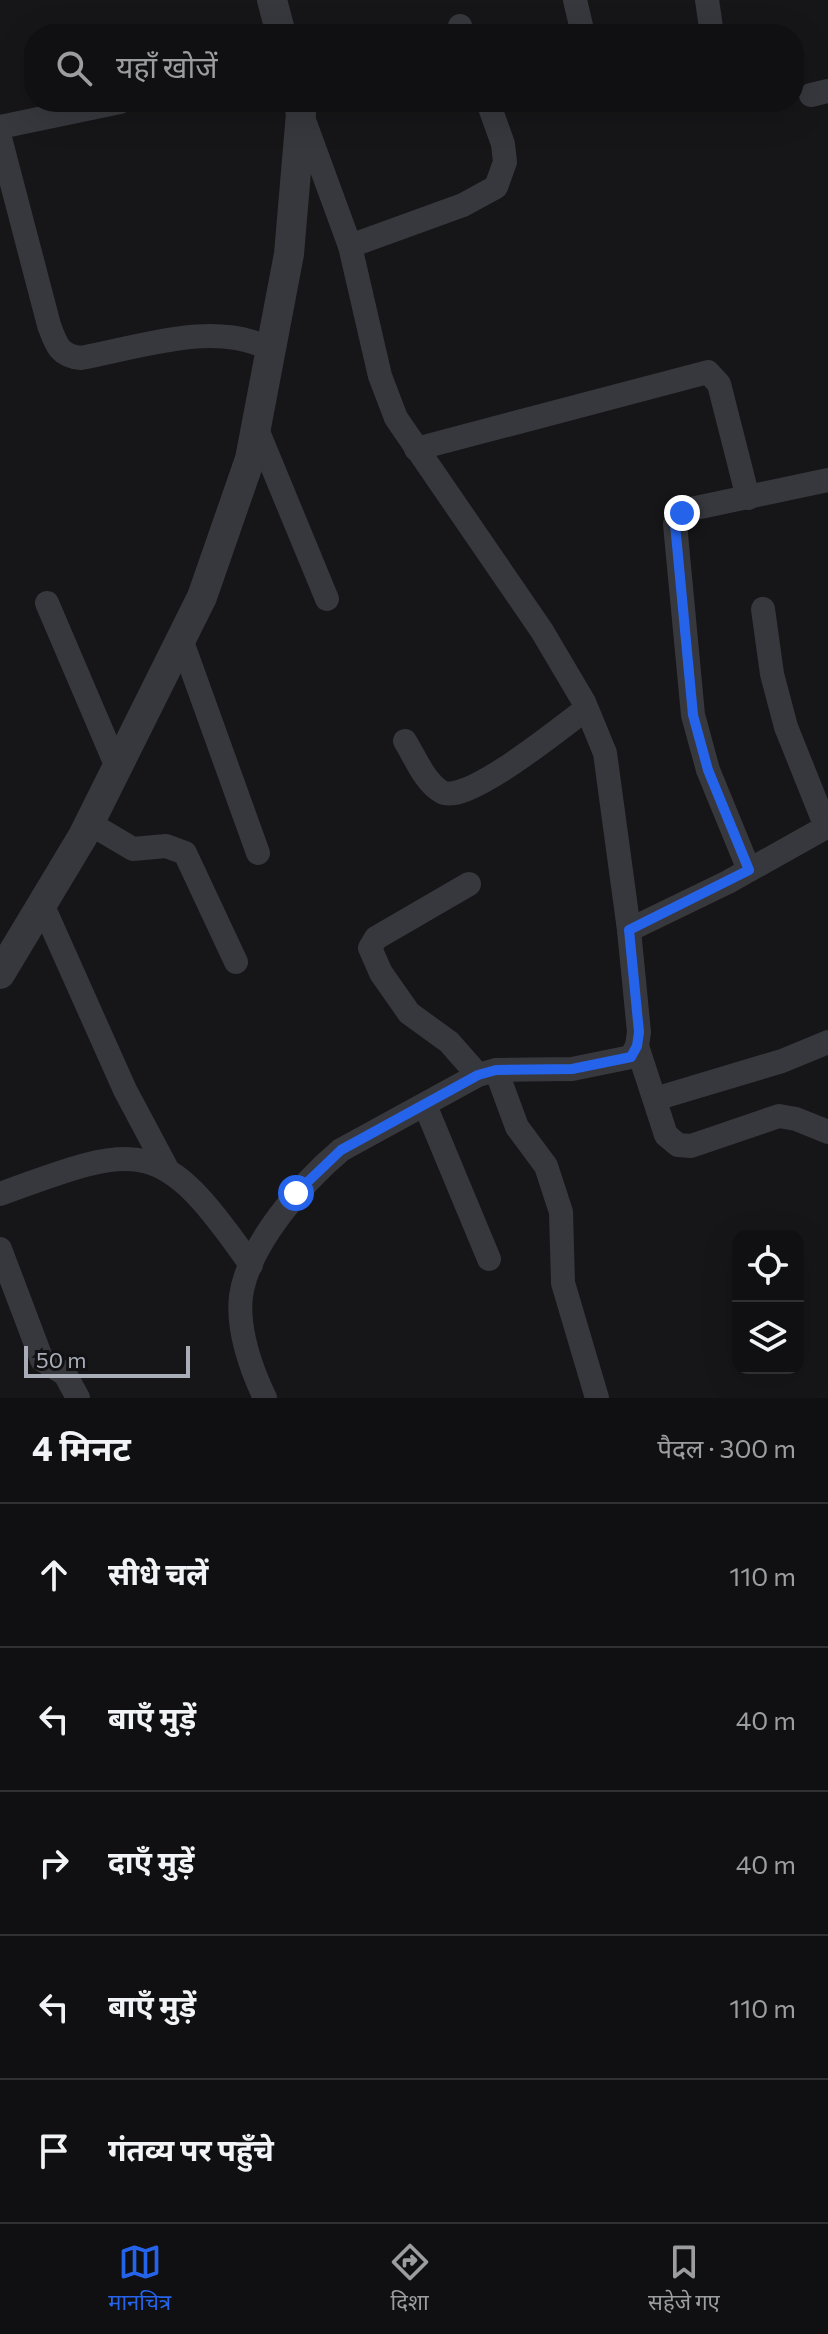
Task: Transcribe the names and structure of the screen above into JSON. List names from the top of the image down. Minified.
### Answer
{"scale_bar":"50 m","page":{"search":"यहाँ खोजें","scale":"50 m","heading":["4 मिनट","पैदल · 300 m"],"list":[["सीधे चलें","110 m"],["बाएँ मुड़ें","40 m"],["दाएँ मुड़ें","40 m"],["बाएँ मुड़ें","110 m"],"गंतव्य पर पहुँचे"],"nav":["मानचित्र","दिशा","सहेजे गए"]}}
